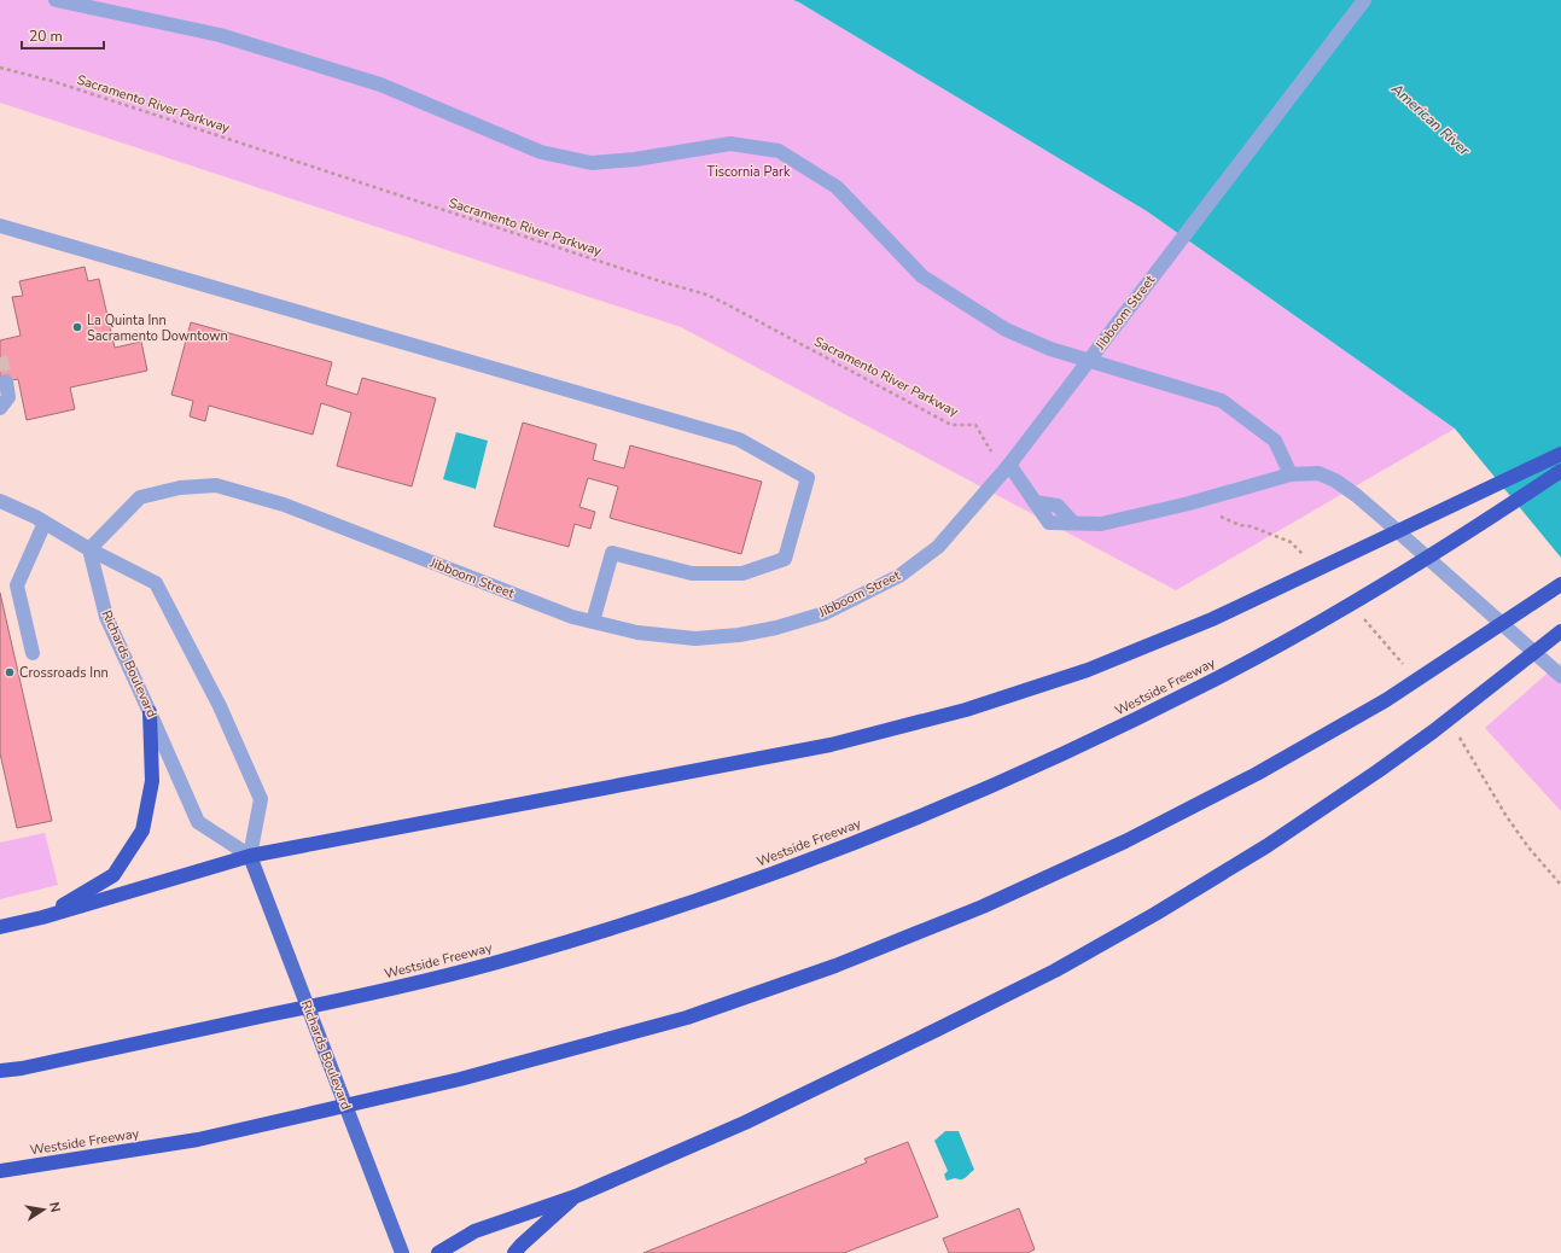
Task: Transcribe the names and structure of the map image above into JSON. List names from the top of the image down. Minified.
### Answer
{"streets":{"highway":["Westside Freeway"],"main road":["Richards Boulevard"],"street":["Jibboom Street"],"path":["Sacramento River Parkway"]},"crossings":[["Sacramento River Parkway","Jibboom Street"],["Jibboom Street","Richards Boulevard"]],"water":["American River"],"parks":["Tiscornia Park"],"places":["La Quinta Inn Sacramento Downtown","Crossroads Inn"],"scale_bar":"20 m","north":"right"}
